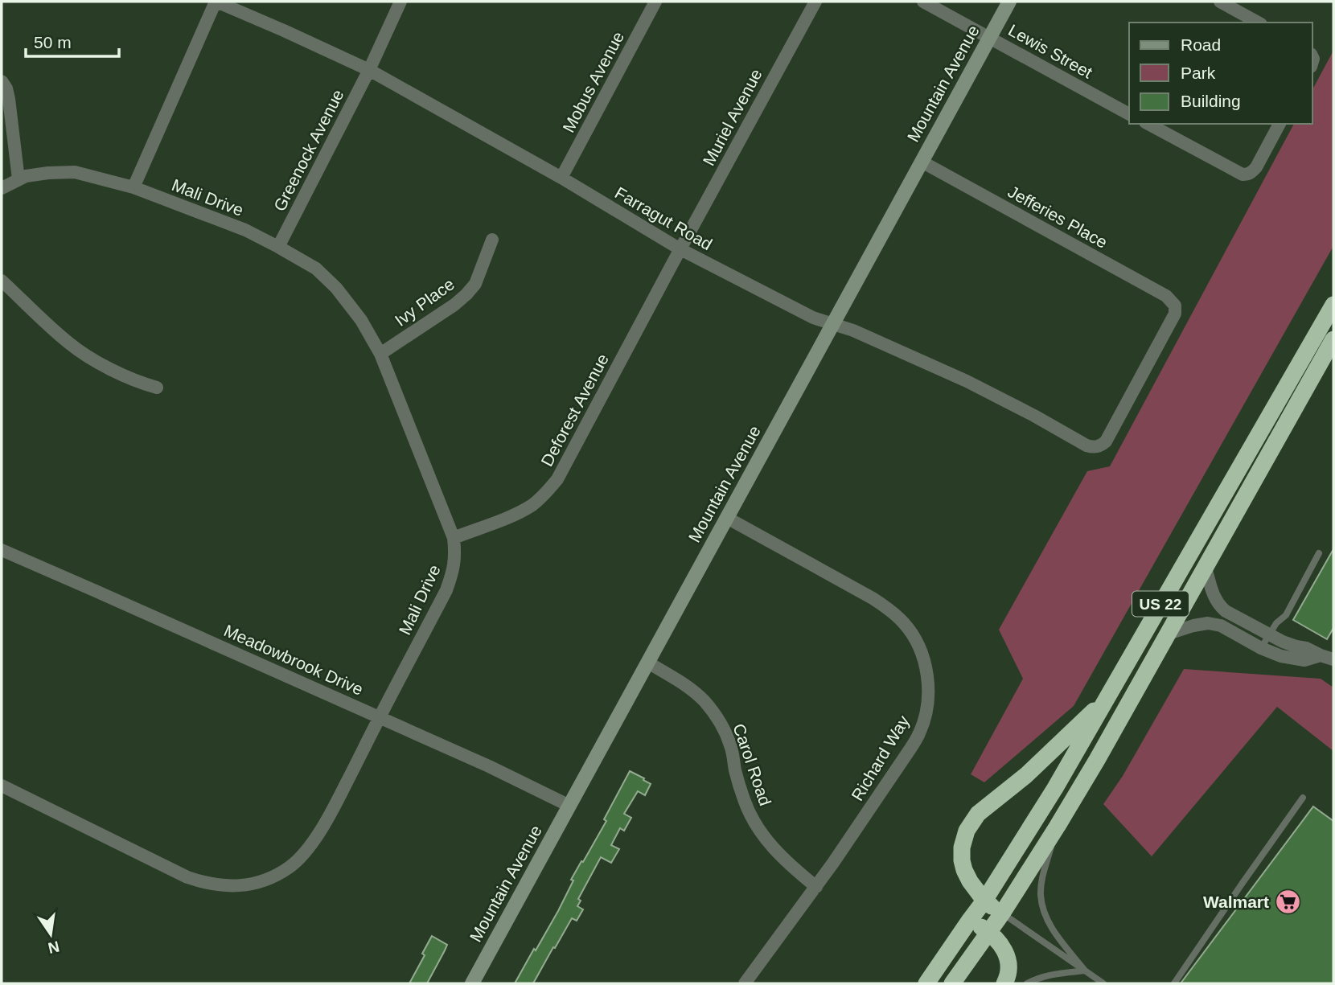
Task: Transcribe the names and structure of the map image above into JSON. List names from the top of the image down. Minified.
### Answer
{"streets":{"highway":["US 22"],"street":["Lewis Street","Mobus Avenue","Mountain Avenue","Muriel Avenue","Greenock Avenue","Mali Drive","Jefferies Place","Farragut Road","Ivy Place","Deforest Avenue","Meadowbrook Drive","Richard Way","Carol Road"]},"crossings":[["Lewis Street","Mountain Avenue"],["Mobus Avenue","Farragut Road"],["Mountain Avenue","Jefferies Place"],["Mountain Avenue","Farragut Road"],["Mountain Avenue","Meadowbrook Drive"],["Mountain Avenue","Richard Way"],["Mountain Avenue","Carol Road"],["Muriel Avenue","Farragut Road"],["Muriel Avenue","Deforest Avenue"],["Greenock Avenue","Mali Drive"],["Greenock Avenue","Farragut Road"],["Mali Drive","Ivy Place"],["Mali Drive","Deforest Avenue"],["Mali Drive","Meadowbrook Drive"],["Jefferies Place","Farragut Road"],["Farragut Road","Deforest Avenue"],["Richard Way","Carol Road"]],"places":{"supermarket":["Walmart"]},"legend":["Road","Park","Building"],"scale_bar":"50 m","north":"bottom"}
